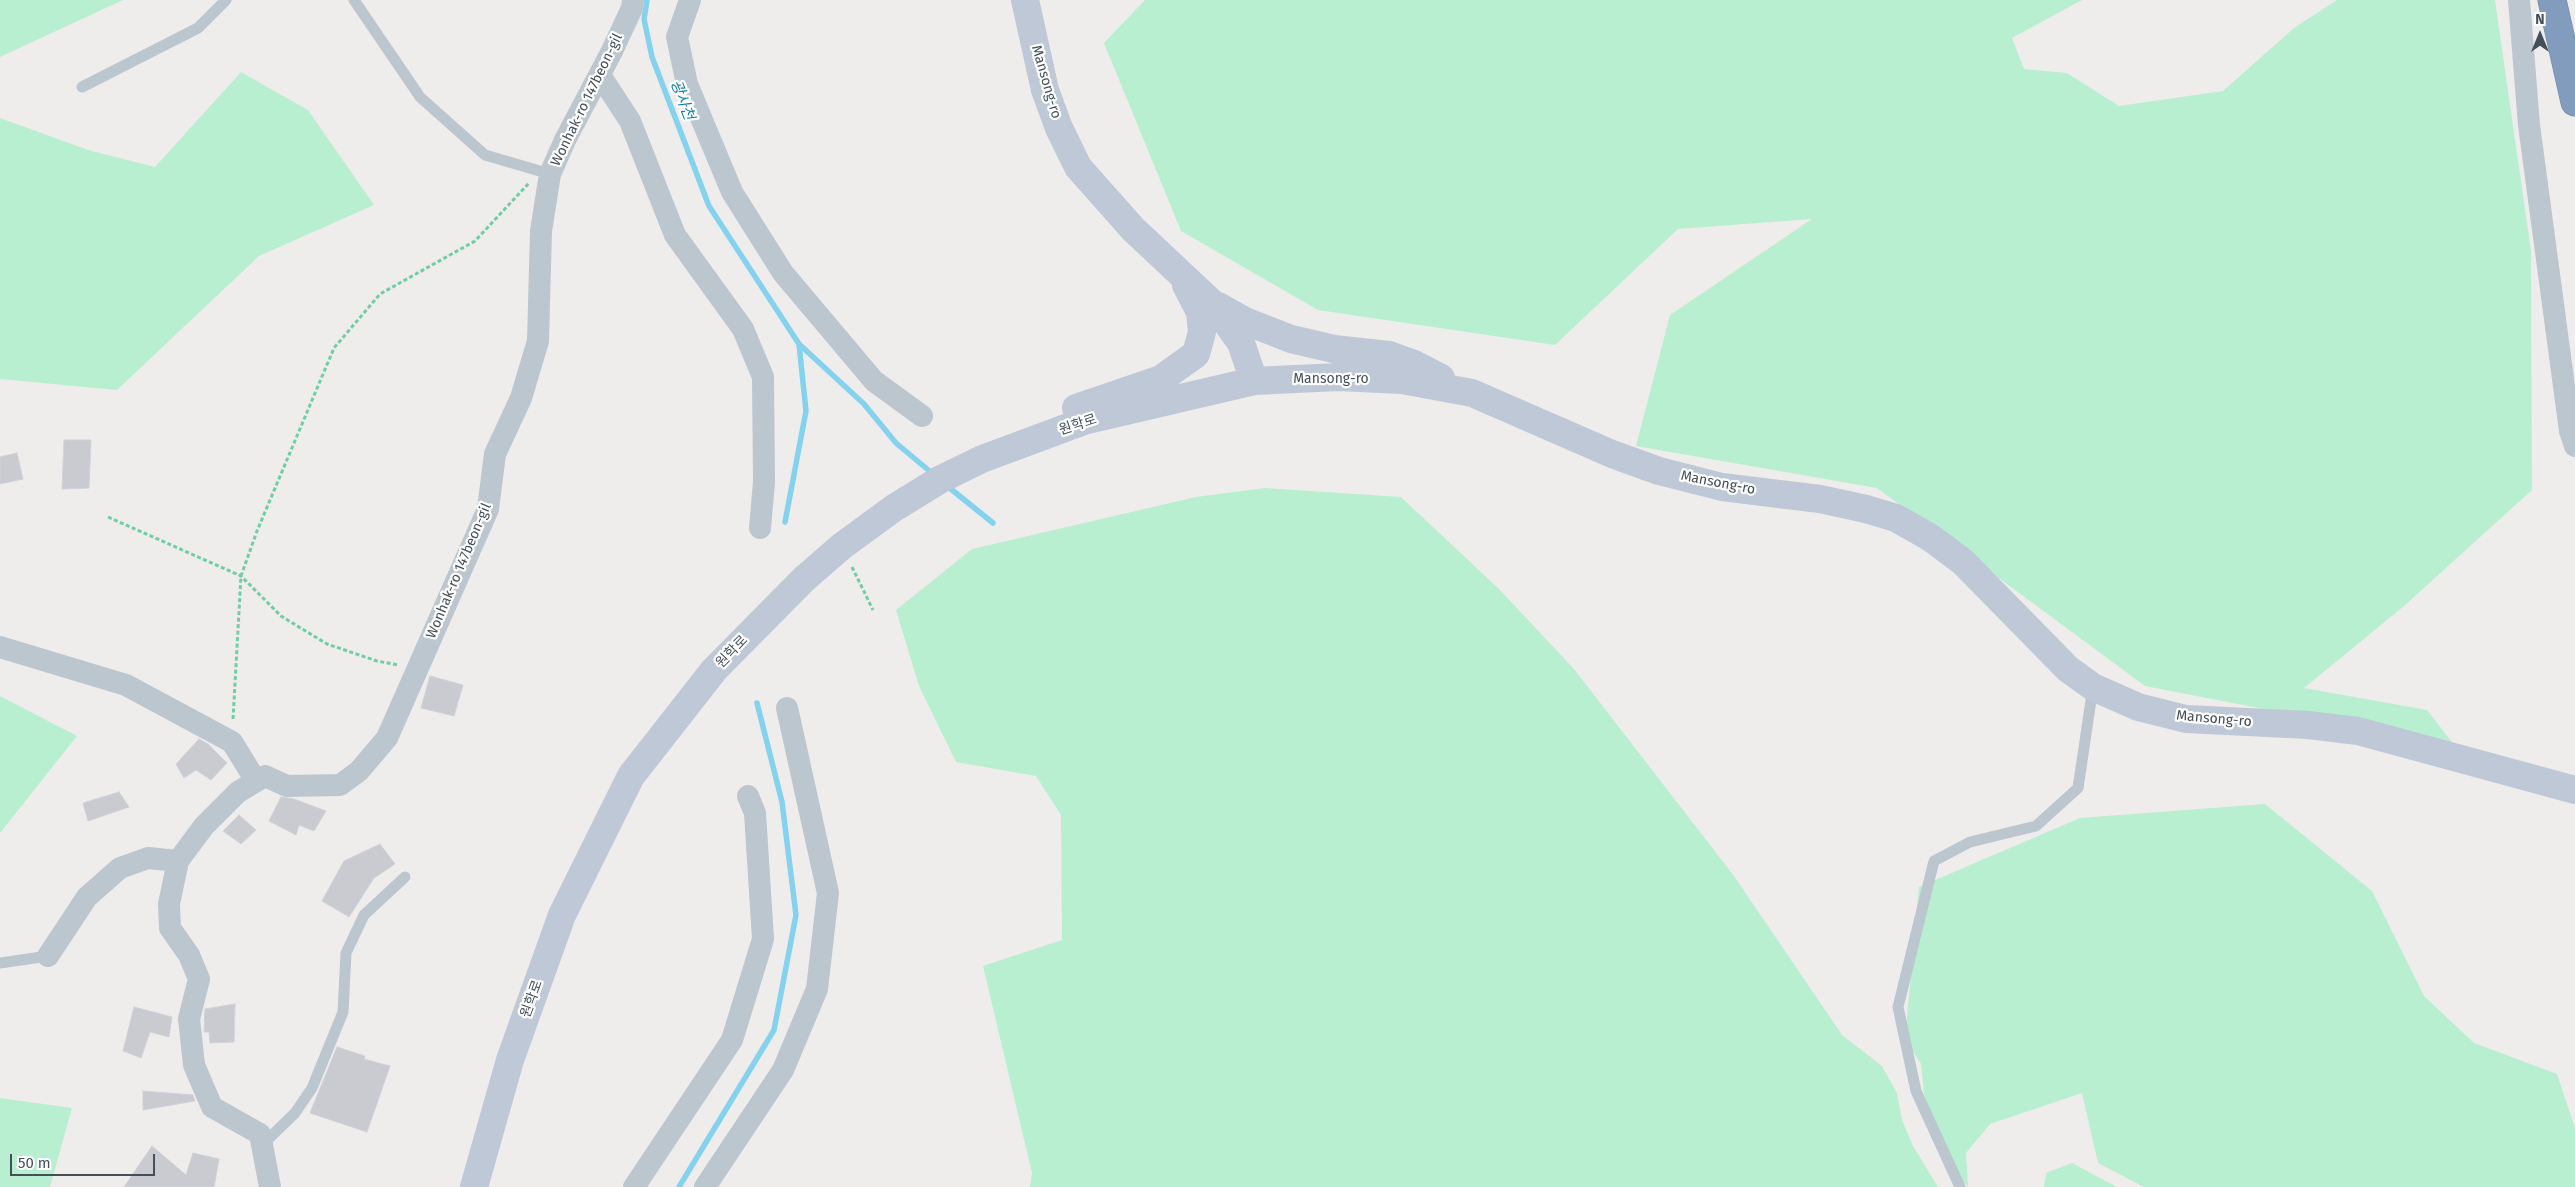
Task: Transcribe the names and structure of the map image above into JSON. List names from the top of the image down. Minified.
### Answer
{"streets":{"street":["Mansong-ro","Wonhak-ro 147beon-gil","원학로"]},"crossings":[["Mansong-ro","원학로"]],"water":["광사천"],"scale_bar":"50 m","north":"top"}
